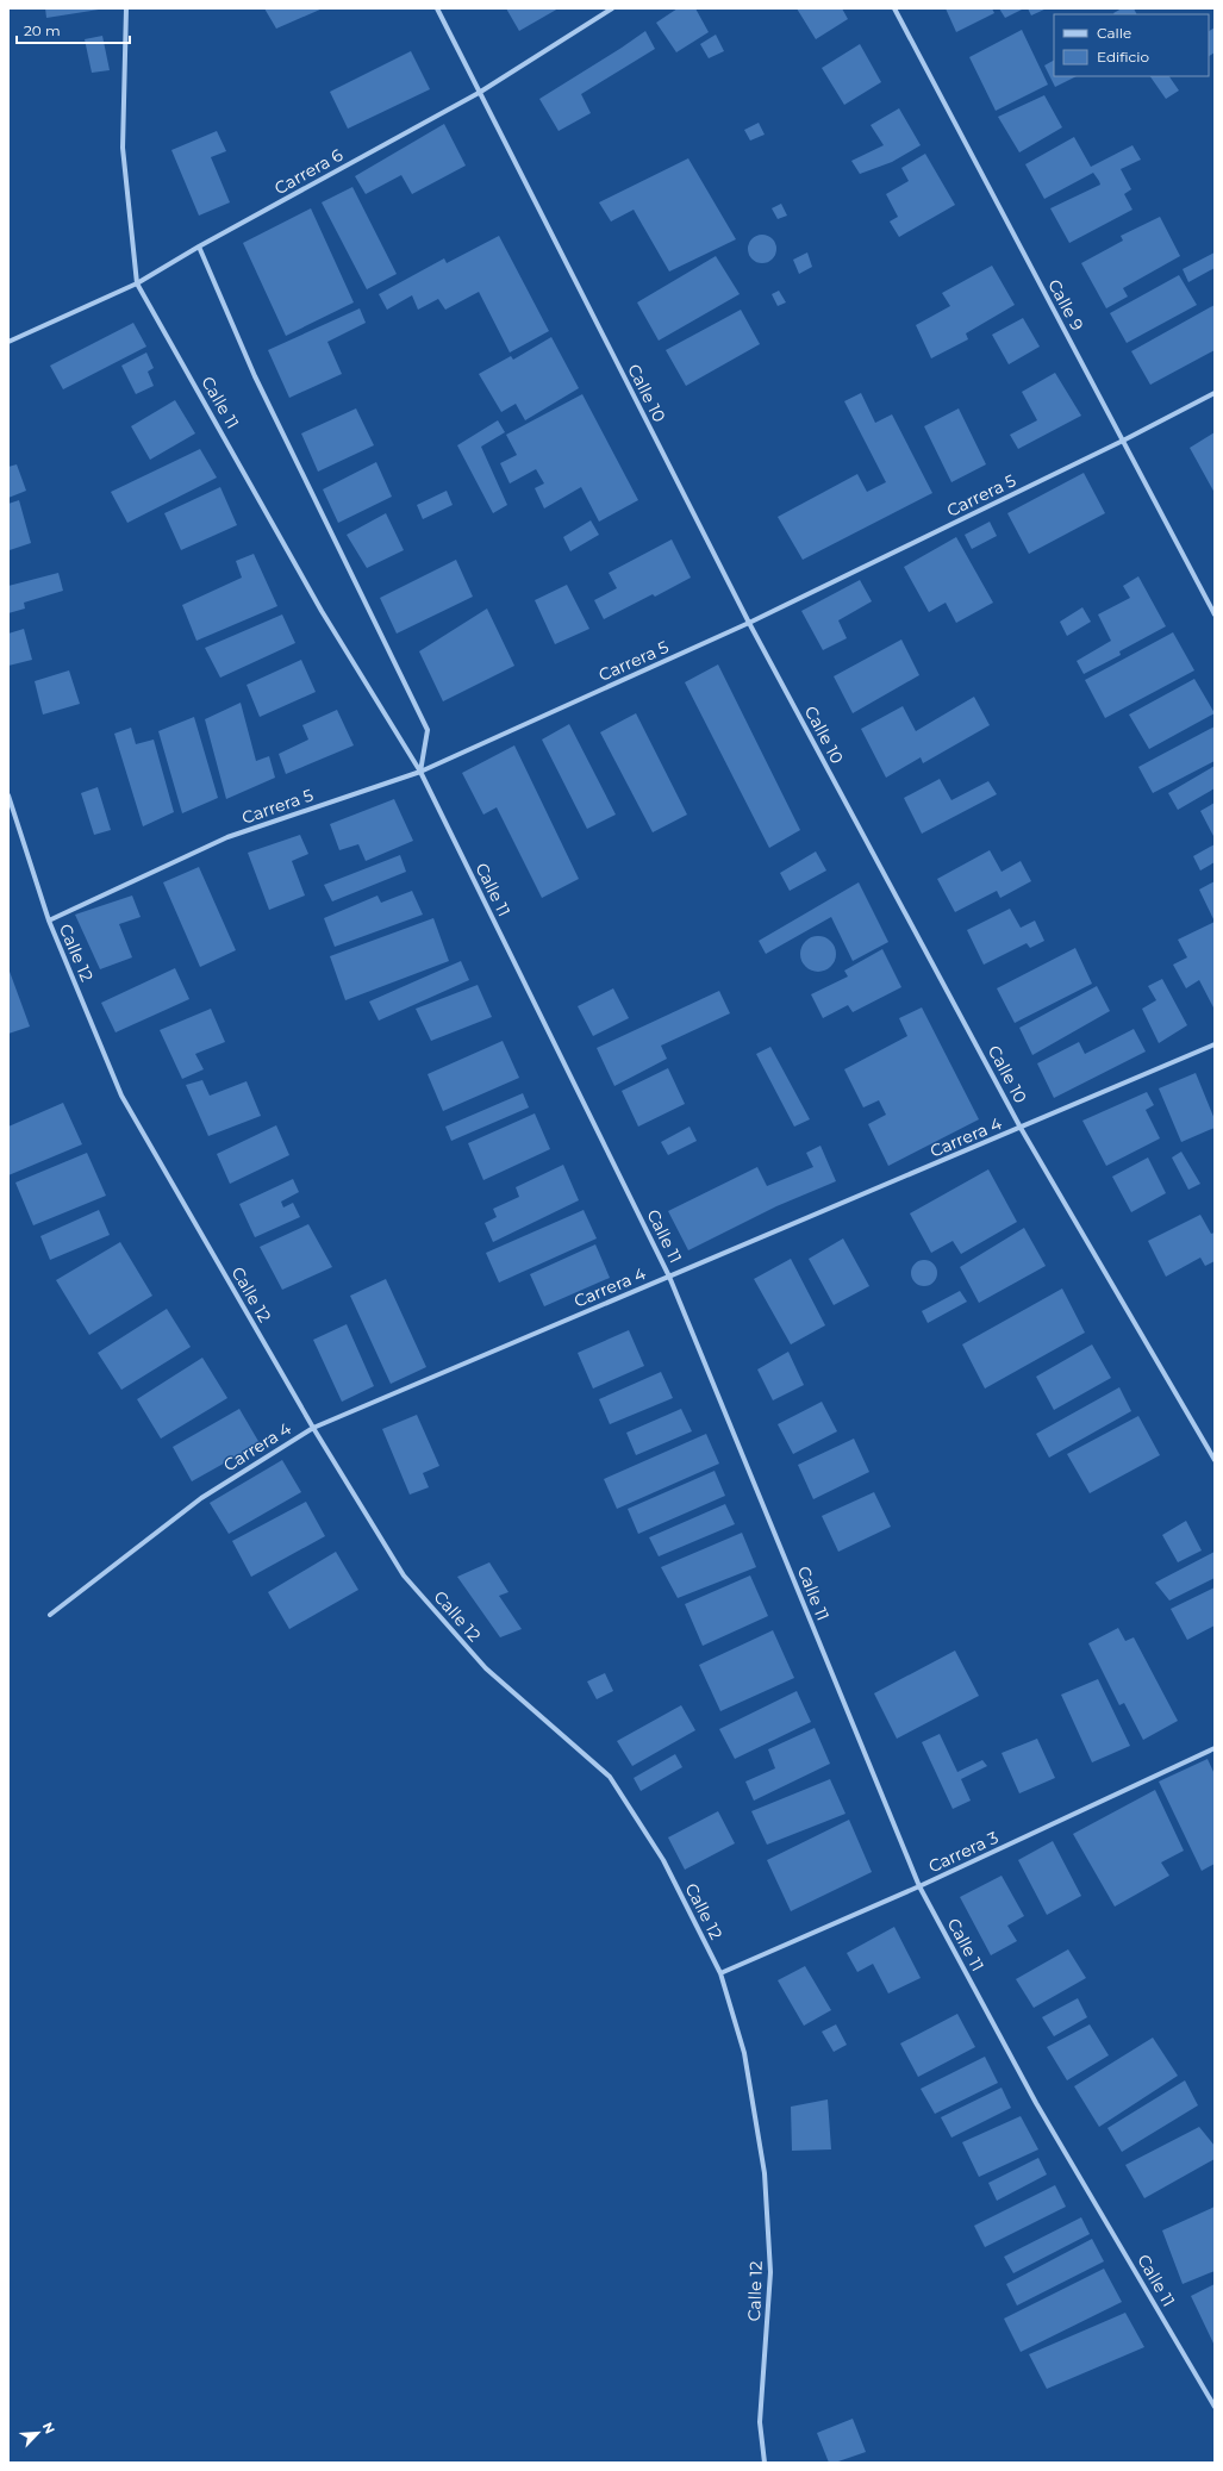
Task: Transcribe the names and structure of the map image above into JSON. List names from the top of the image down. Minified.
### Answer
{"streets":{"street":["Carrera 6","Calle 9","Calle 10","Calle 11","Carrera 5","Calle 12","Carrera 4","Carrera 3"]},"crossings":[["Carrera 6","Calle 10"],["Carrera 6","Calle 11"],["Calle 9","Carrera 5"],["Calle 10","Carrera 5"],["Calle 10","Carrera 4"],["Calle 11","Carrera 5"],["Calle 11","Carrera 4"],["Calle 11","Carrera 3"],["Carrera 5","Calle 12"],["Calle 12","Carrera 4"],["Calle 12","Carrera 3"]],"legend":["Calle","Edificio"],"scale_bar":"20 m","north":"top right"}
